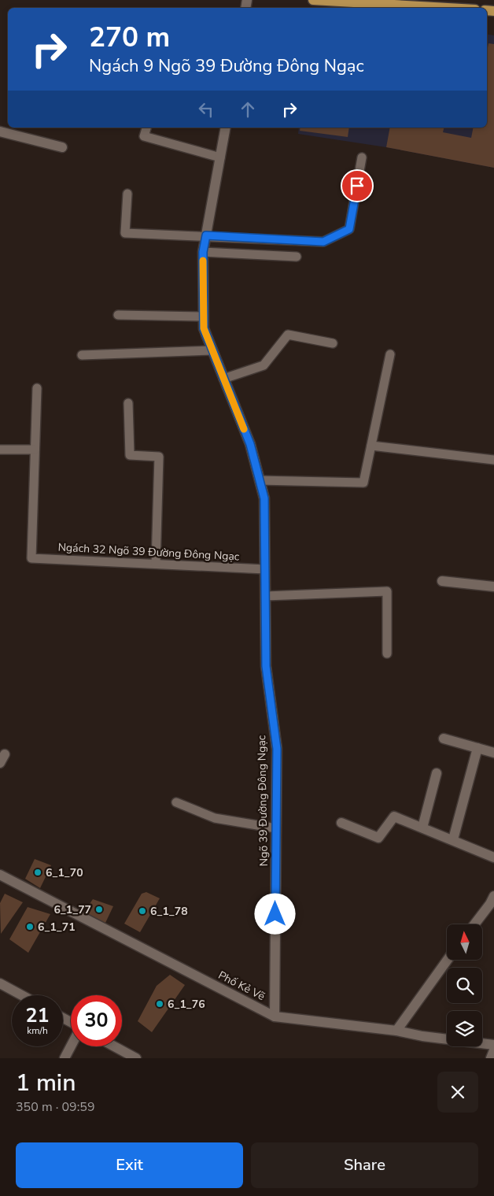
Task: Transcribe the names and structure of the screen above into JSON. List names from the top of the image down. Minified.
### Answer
{"streets":{"street":["Ngõ 39 Đường Đông Ngạc","Phố Kẻ Vẽ"],"lane":["Ngách 32 Ngõ 39 Đường Đông Ngạc"]},"crossings":[["Ngách 32 Ngõ 39 Đường Đông Ngạc","Ngõ 39 Đường Đông Ngạc"],["Ngõ 39 Đường Đông Ngạc","Phố Kẻ Vẽ"]],"places":["6_1_70","6_1_77","6_1_78","6_1_71","6_1_76"],"north":"top","page":{"turn":["270 m","Ngách 9 Ngõ 39 Đường Đông Ngạc"],"speed":"21 km/h","limit":"30","heading":["1 min","350 m · 09:59"],"buttons":["Exit","Share"]}}
